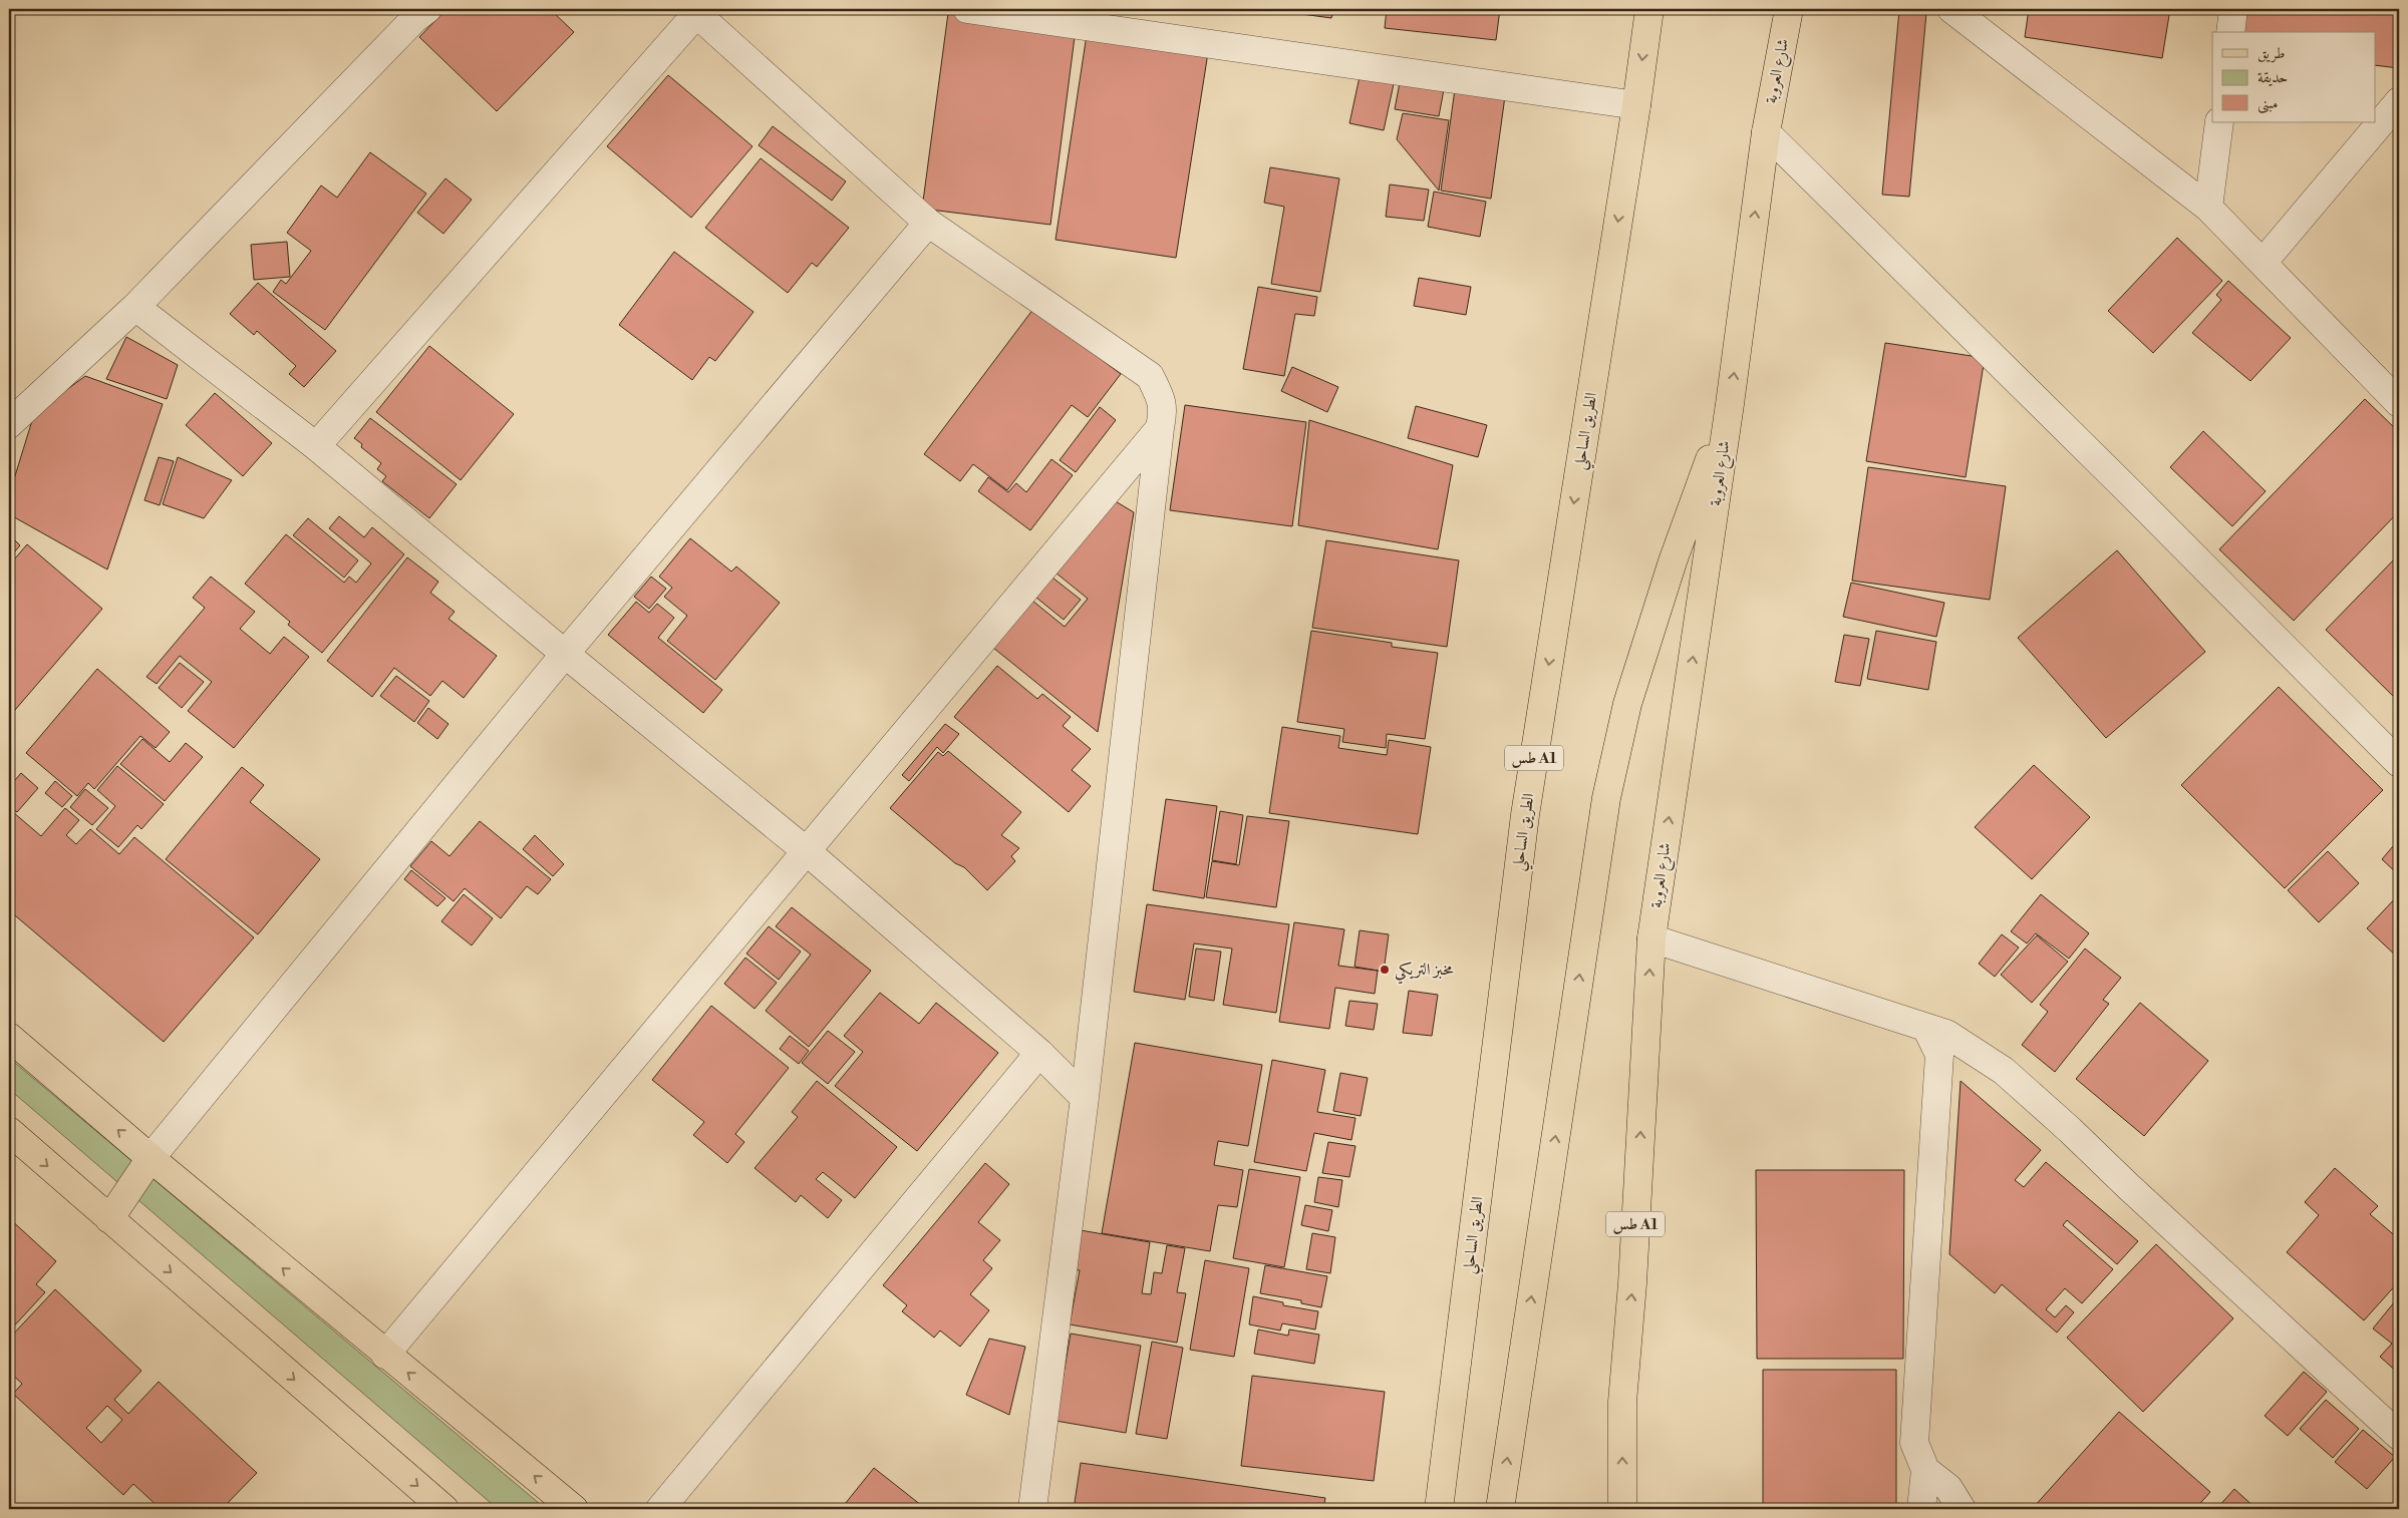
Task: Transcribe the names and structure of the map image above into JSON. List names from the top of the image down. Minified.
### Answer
{"streets":{"main road":["شارع العروبة","الطريق الساحلي","طس A1"]},"crossings":[["شارع العروبة","طس A1"]],"places":["مخبز التريكي"],"legend":["طريق","حديقة","مبنى"]}
